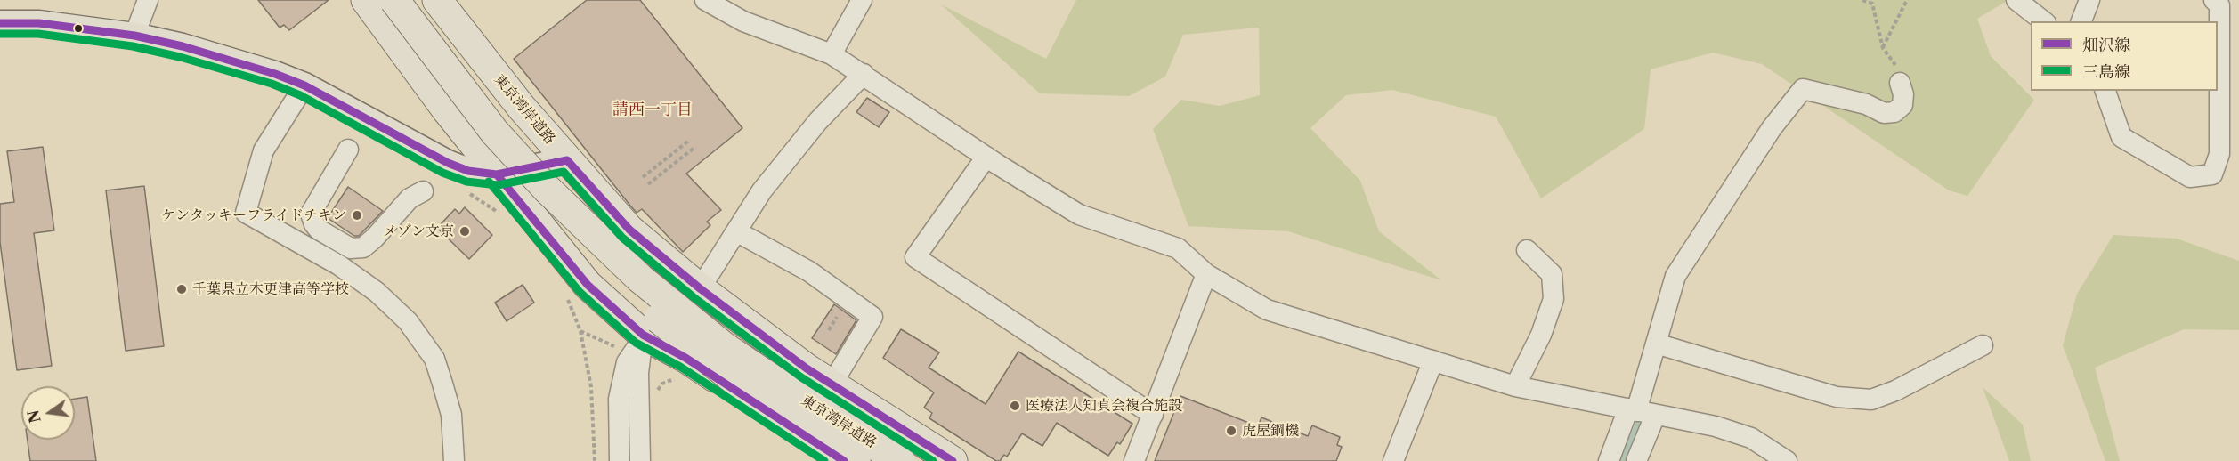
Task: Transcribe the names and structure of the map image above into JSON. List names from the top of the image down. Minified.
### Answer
{"streets":{"highway":["東京湾岸道路"]},"districts":["請西一丁目"],"places":["ケンタッキーフライドチキン","メゾン文京","千葉県立木更津高等学校","医療法人知真会複合施設","虎屋鋼機"],"lines":["transit line 畑沢線","transit line 三島線"],"legend":["畑沢線","三島線"],"north":"left"}
